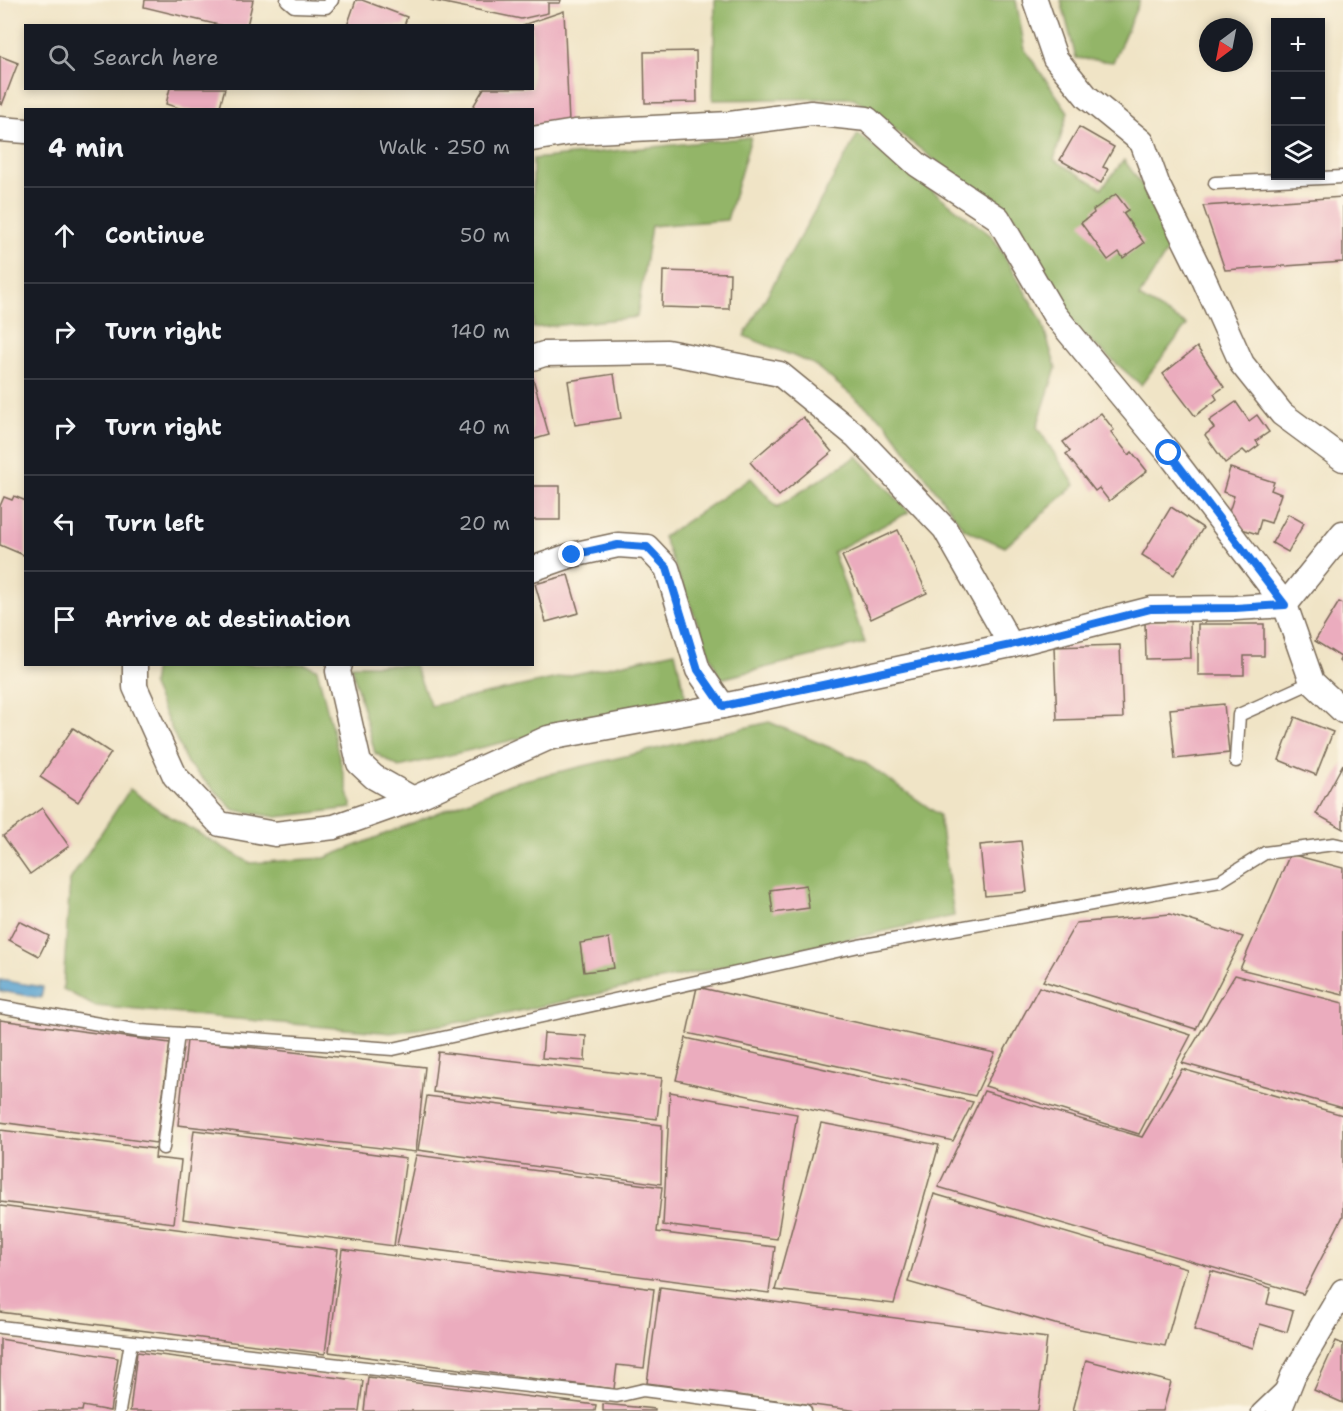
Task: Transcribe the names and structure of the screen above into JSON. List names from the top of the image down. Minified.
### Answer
{"north":"bottom left","page":{"map_buttons":["+","−"],"search":"Search here","heading":["4 min","Walk · 250 m"],"list":[["Continue","50 m"],["Turn right","140 m"],["Turn right","40 m"],["Turn left","20 m"],"Arrive at destination"]}}
